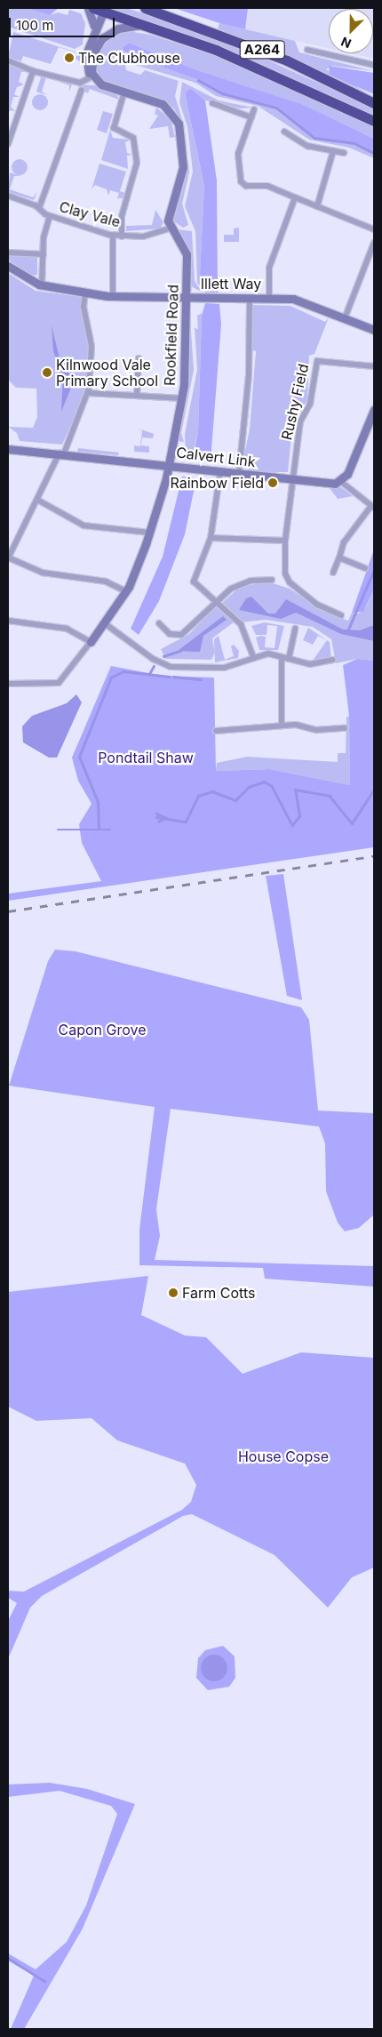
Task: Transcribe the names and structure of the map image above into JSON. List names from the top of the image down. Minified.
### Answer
{"streets":{"highway":["A264"],"street":["Clay Vale","Illett Way","Rookfield Road","Rushy Field","Calvert Link"]},"crossings":[["Clay Vale","Rookfield Road"],["Illett Way","Rookfield Road"],["Rookfield Road","Calvert Link"],["Rushy Field","Calvert Link"]],"parks":["Pondtail Shaw","Capon Grove","House Copse"],"places":["The Clubhouse","Kilnwood Vale Primary School","Rainbow Field","Farm Cotts"],"scale_bar":"100 m","north":"bottom left"}
